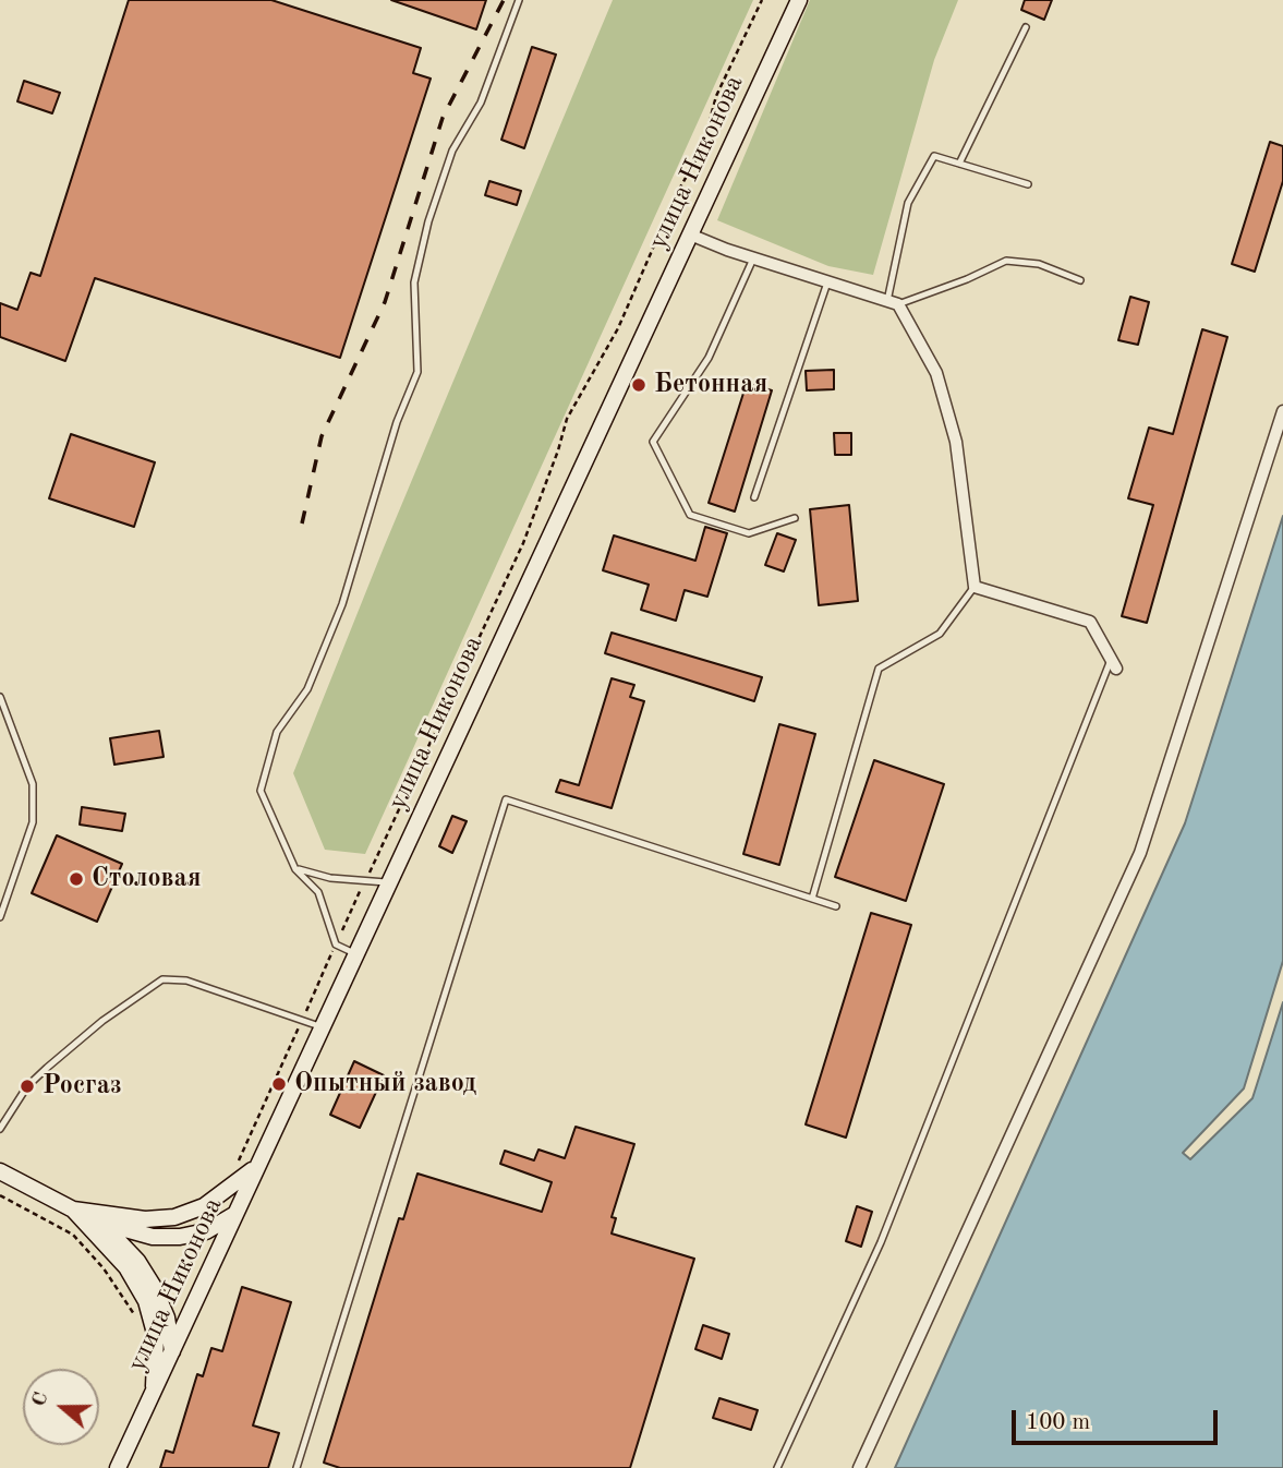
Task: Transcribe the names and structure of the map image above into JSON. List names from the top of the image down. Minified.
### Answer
{"streets":{"main road":["улица Никонова"]},"places":["Бетонная","Столовая","Опытный завод","Росгаз"],"scale_bar":"100 m","north":"left"}
